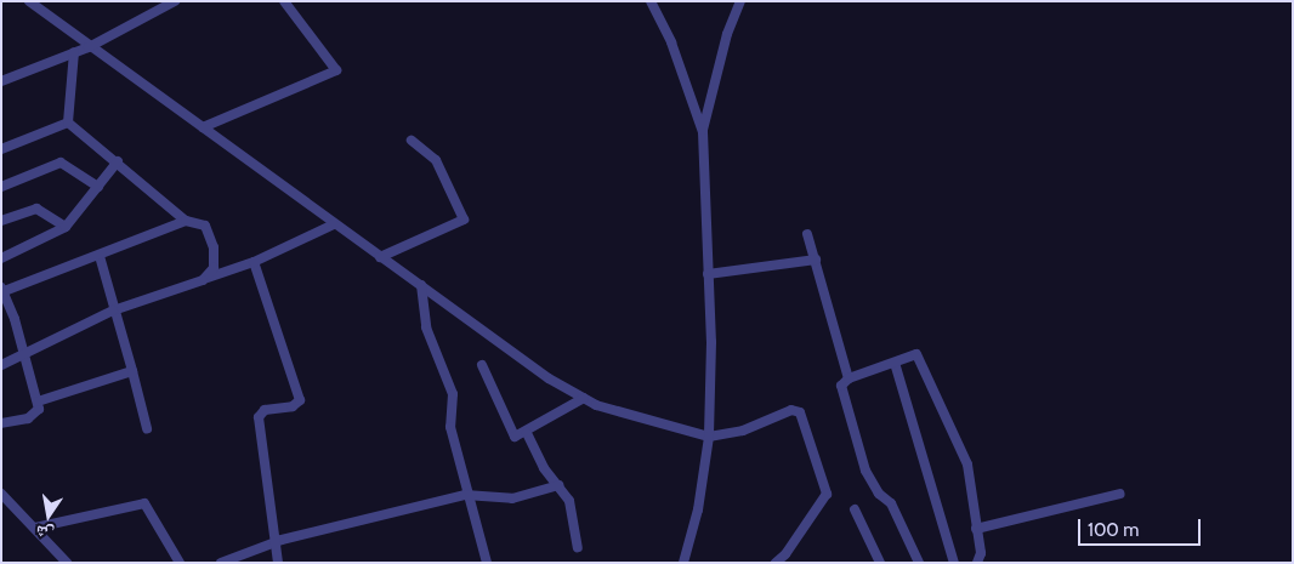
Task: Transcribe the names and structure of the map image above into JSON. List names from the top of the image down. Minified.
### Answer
{"scale_bar":"100 m","north":"bottom"}
